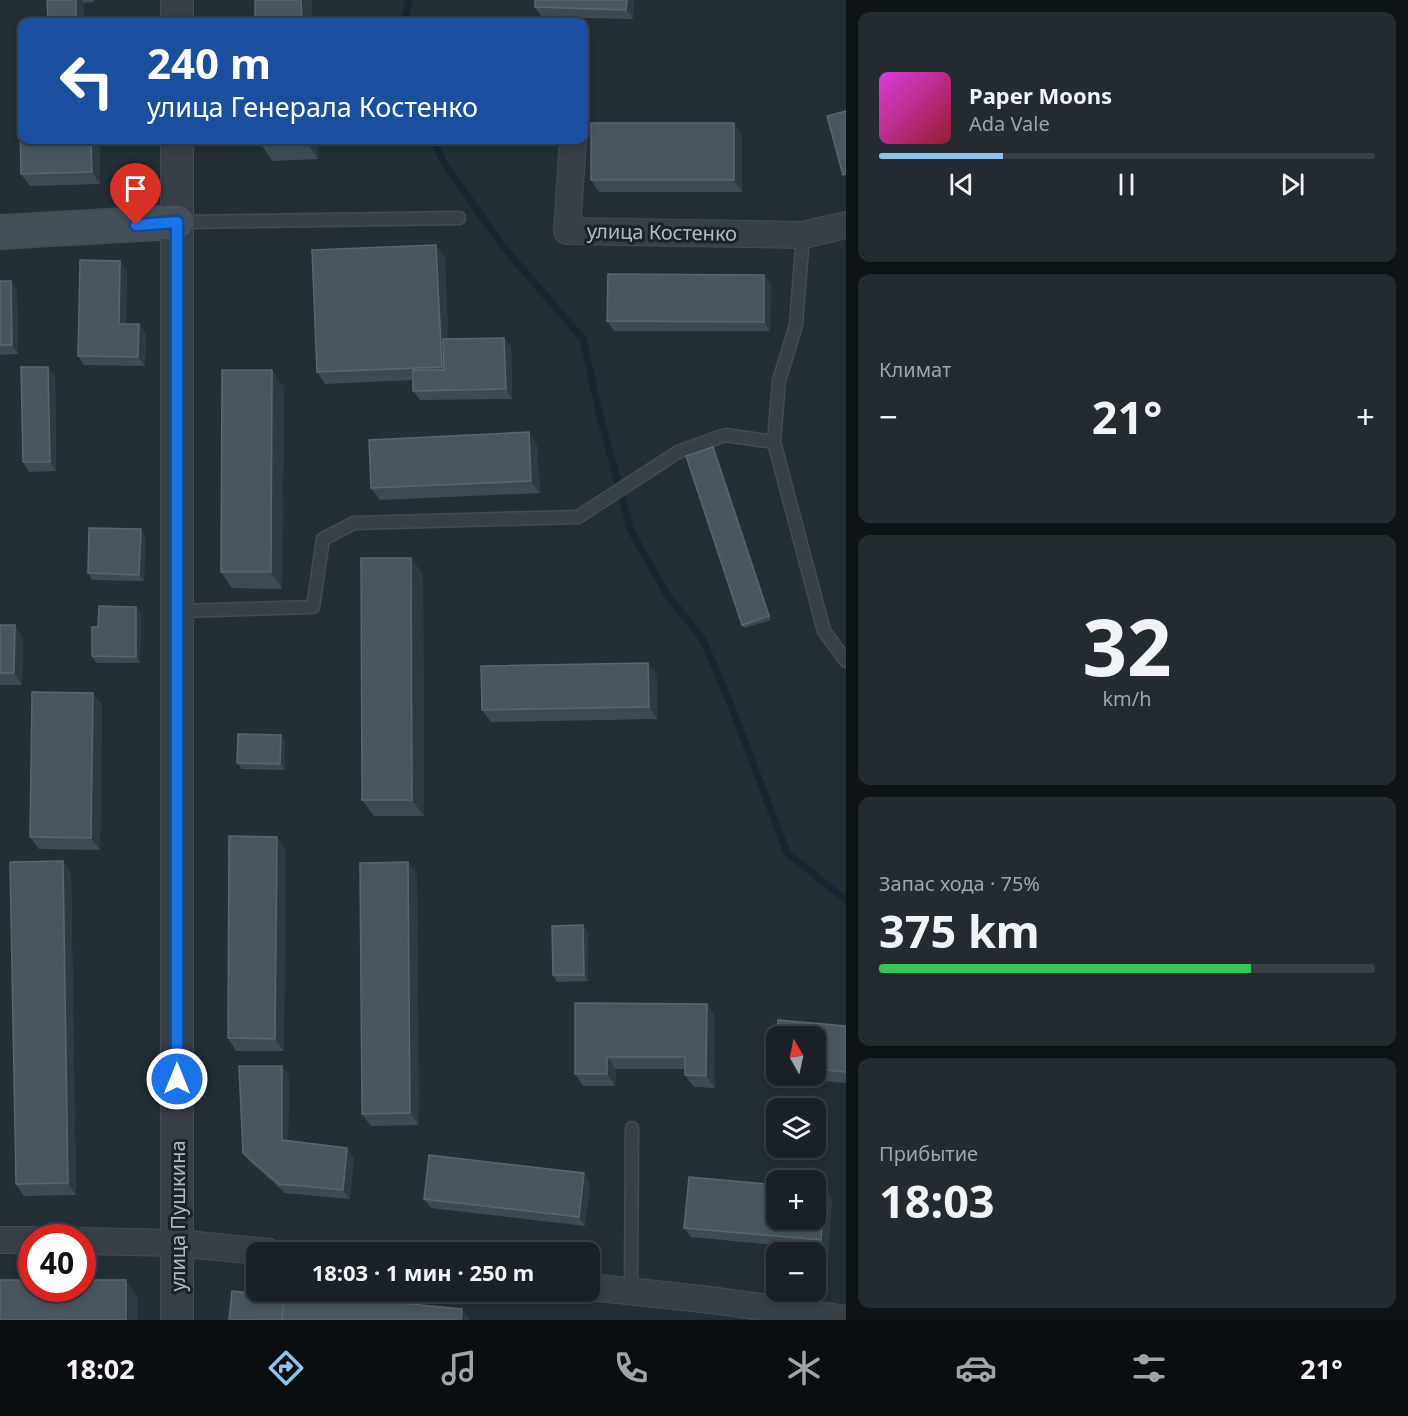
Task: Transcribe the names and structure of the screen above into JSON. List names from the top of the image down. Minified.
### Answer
{"streets":{"street":["улица Костенко","улица Пушкина"]},"north":"top","page":{"turn":["240 m","улица Генерала Костенко"],"song":["Paper Moons","Ada Vale"],"tile":["Климат",["32","km/h"],["Запас хода · 75%","375 km"],["Прибытие","18:03"]],"heat":["−","21°","+"],"map_buttons":["+","−"],"limit":"40","trip":"18:03 · 1 мин · 250 m","tabs":["18:02","21°"]}}
